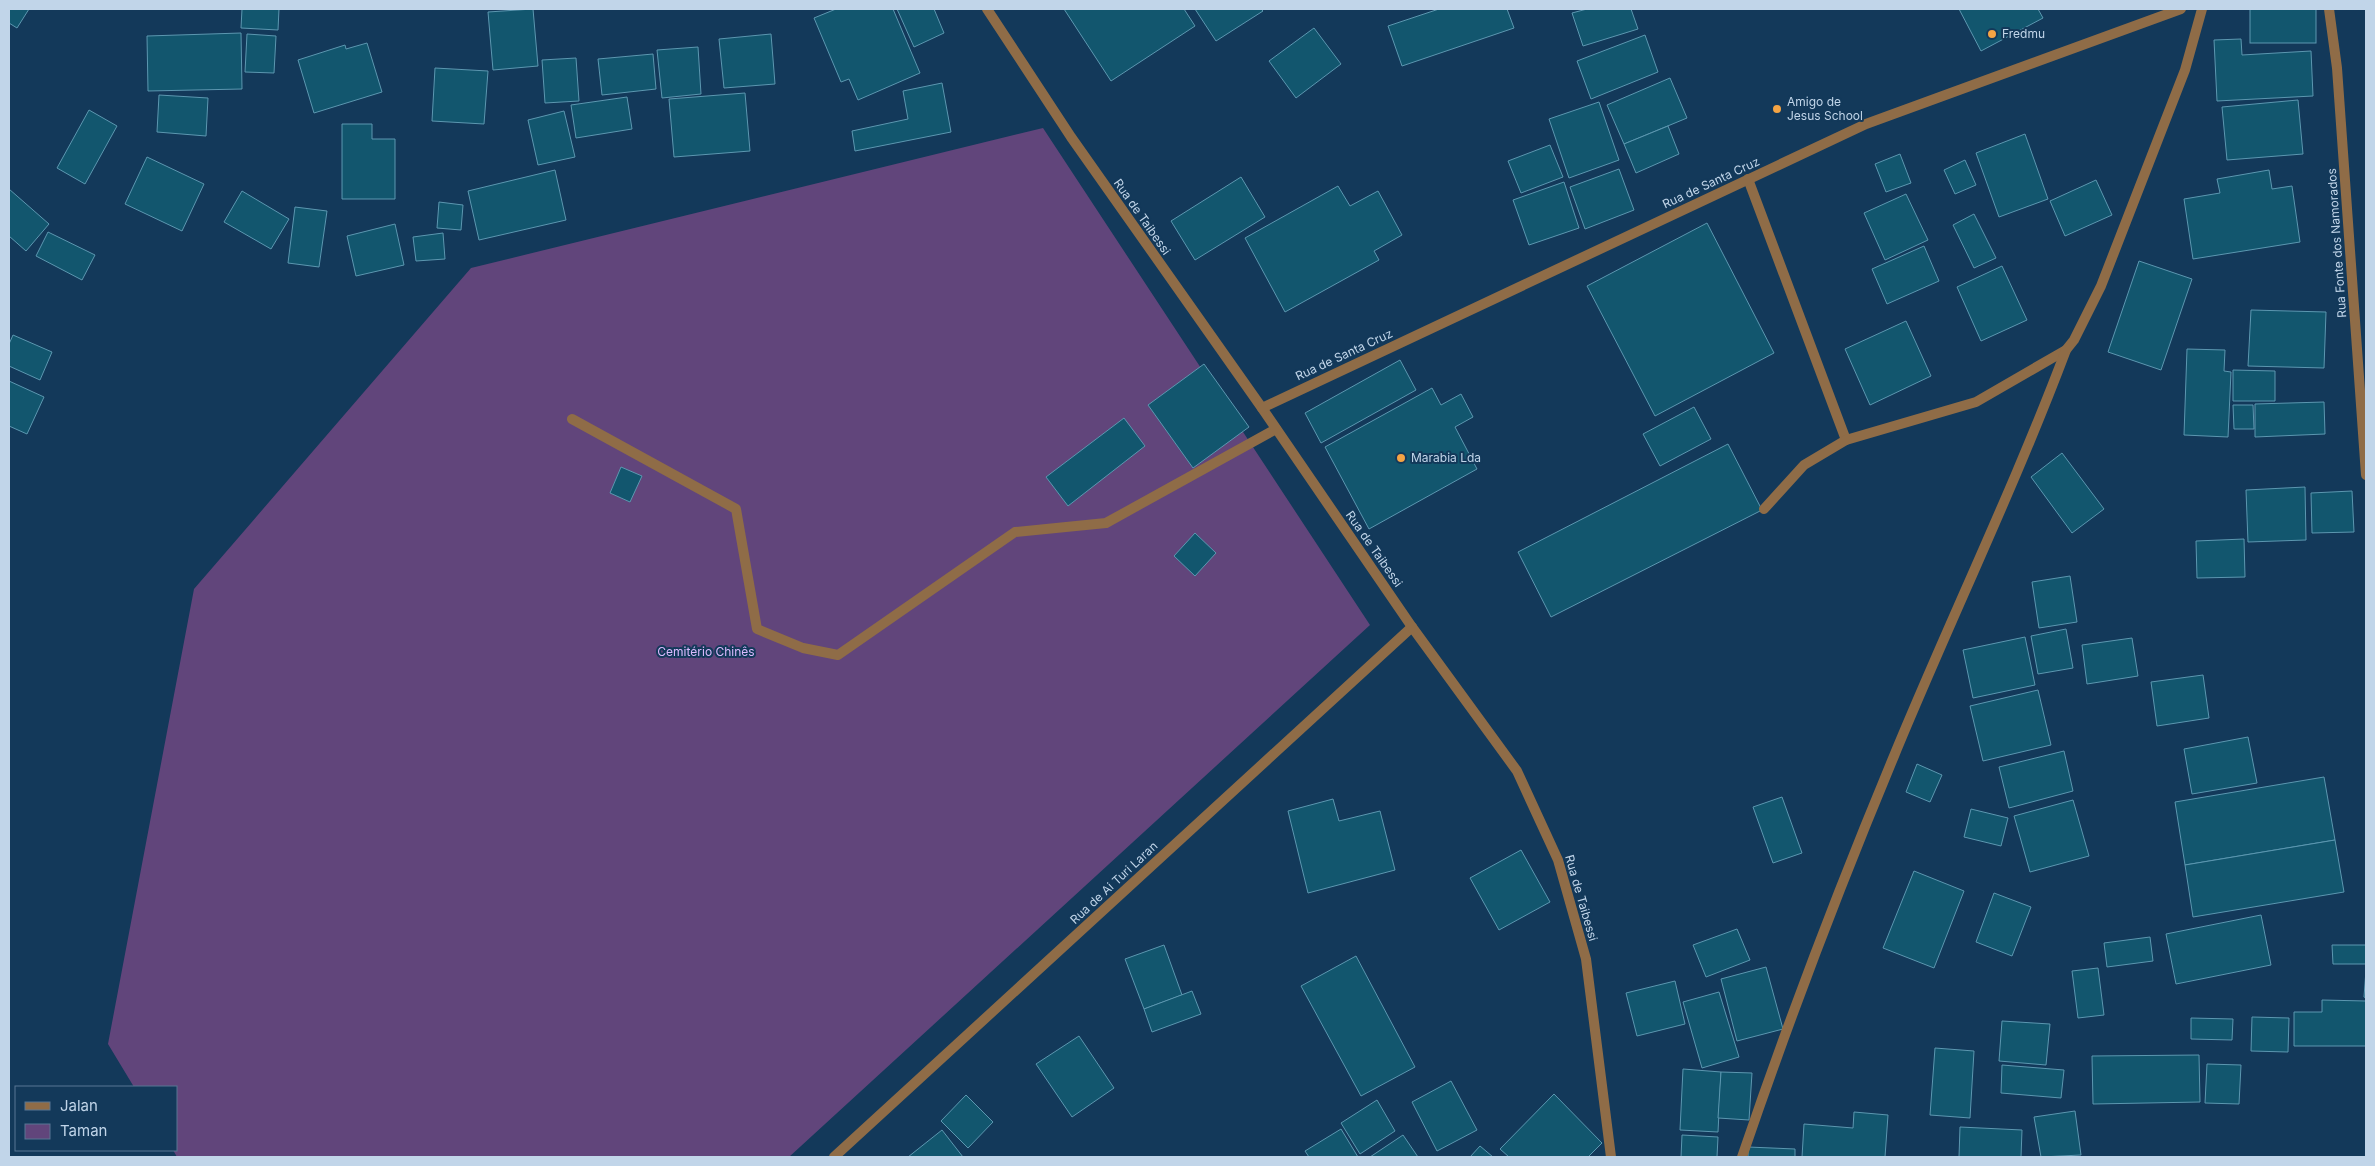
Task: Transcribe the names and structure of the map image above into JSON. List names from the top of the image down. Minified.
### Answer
{"streets":{"street":["Rua de Santa Cruz","Rua de Taibessi","Rua Fonte dos Namorados","Rua de Ai Turi Laran"]},"crossings":[["Rua de Santa Cruz","Rua de Taibessi"],["Rua de Taibessi","Rua de Ai Turi Laran"]],"parks":["Cemitério Chinês"],"places":["Fredmu","Amigo de Jesus School","Marabia Lda"],"legend":["Jalan","Taman"]}
